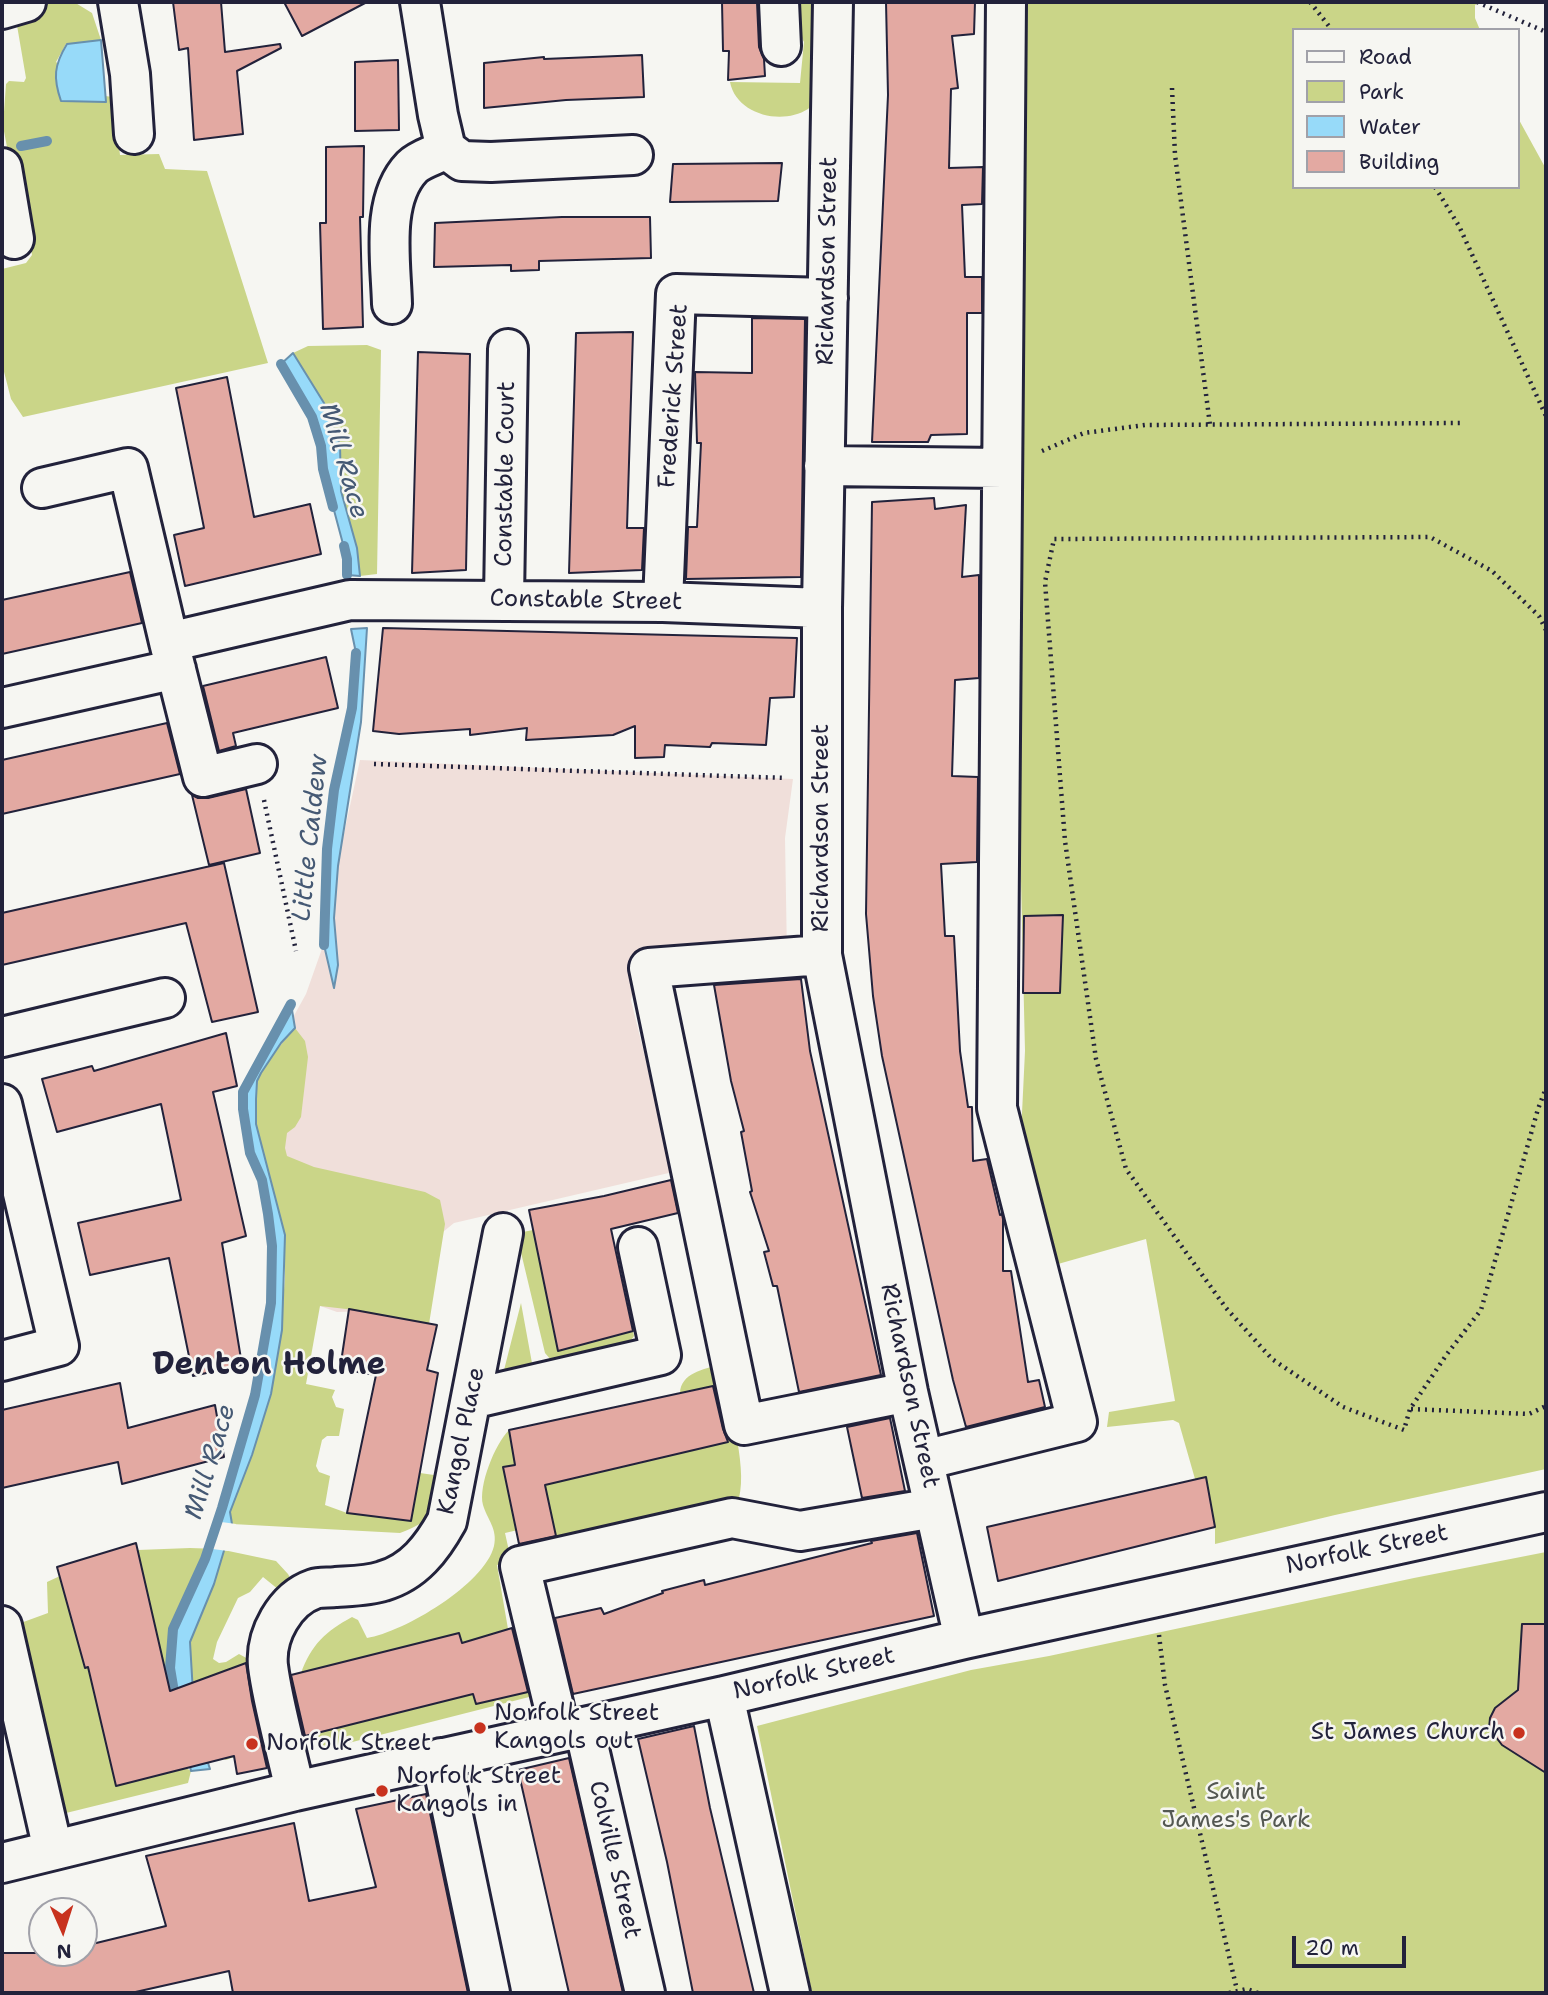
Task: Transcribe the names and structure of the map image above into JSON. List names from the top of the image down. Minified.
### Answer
{"streets":{"street":["Richardson Street","Frederick Street","Constable Court","Constable Street","Kangol Place","Norfolk Street","Colville Street"]},"crossings":[["Richardson Street","Frederick Street"],["Richardson Street","Constable Street"],["Richardson Street","Norfolk Street"],["Richardson Street","Colville Street"],["Frederick Street","Constable Street"],["Constable Court","Constable Street"],["Kangol Place","Norfolk Street"],["Norfolk Street","Colville Street"]],"districts":["Denton Holme"],"water":["Mill Race","Little Caldew"],"parks":["Saint James's Park"],"places":["Norfolk Street Kangols out","St James Church","Norfolk Street","Norfolk Street Kangols in"],"legend":["Road","Park","Water","Building"],"scale_bar":"20 m","north":"bottom"}
